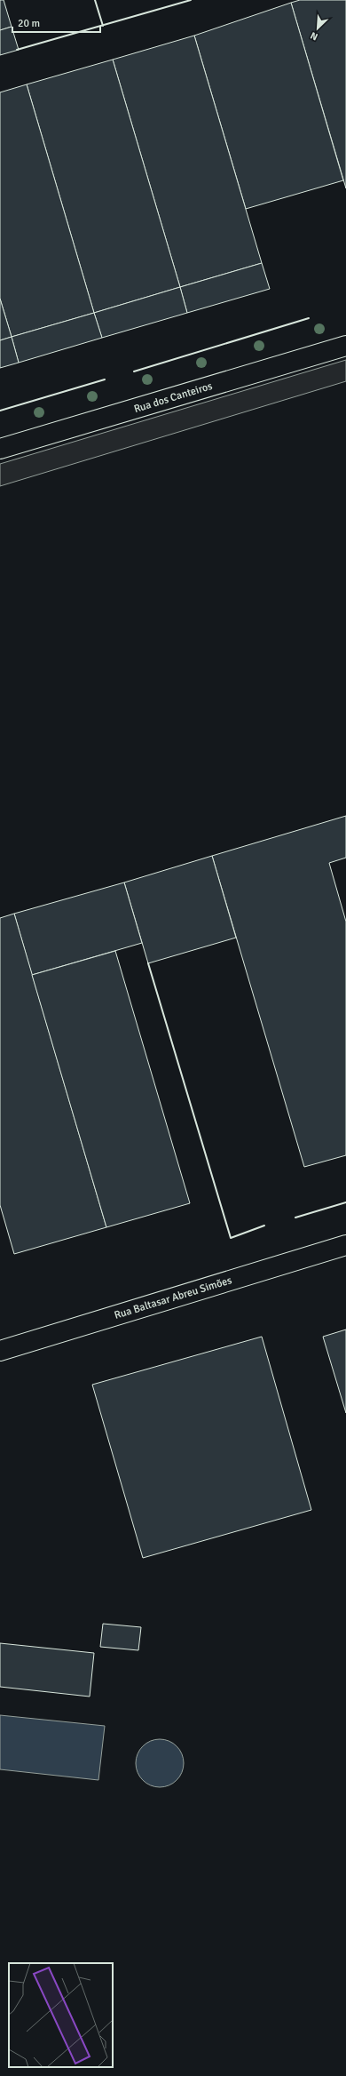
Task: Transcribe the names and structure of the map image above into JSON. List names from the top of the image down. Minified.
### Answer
{"streets":{"street":["Rua dos Canteiros","Rua Baltasar Abreu Simões"]},"scale_bar":"20 m","north":"bottom left"}
